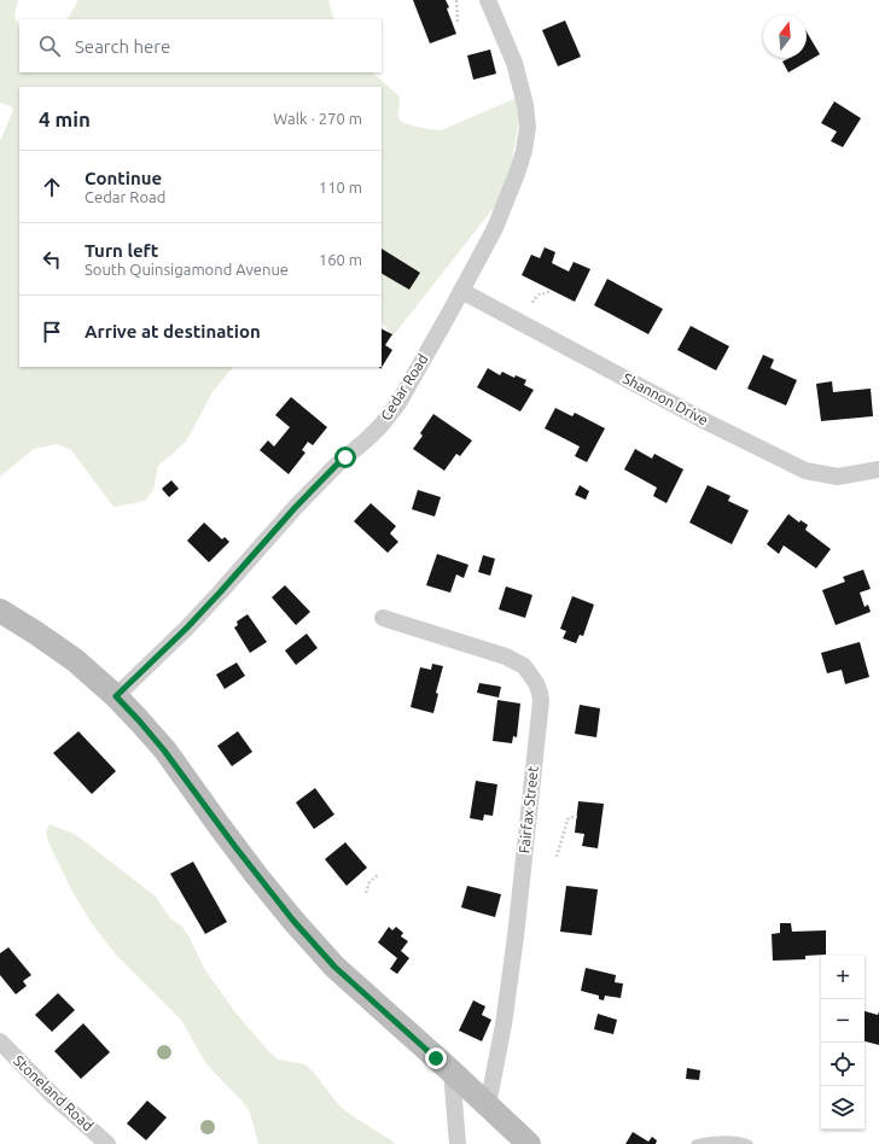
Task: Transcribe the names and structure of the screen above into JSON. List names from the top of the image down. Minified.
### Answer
{"streets":{"street":["Cedar Road","Shannon Drive","Fairfax Street","Stoneland Road"]},"crossings":[["Cedar Road","Shannon Drive"]],"north":"top","page":{"search":"Search here","heading":["4 min","Walk · 270 m"],"list":[["Continue","Cedar Road","110 m"],["Turn left","South Quinsigamond Avenue","160 m"],"Arrive at destination"],"map_buttons":["+","−"]}}
